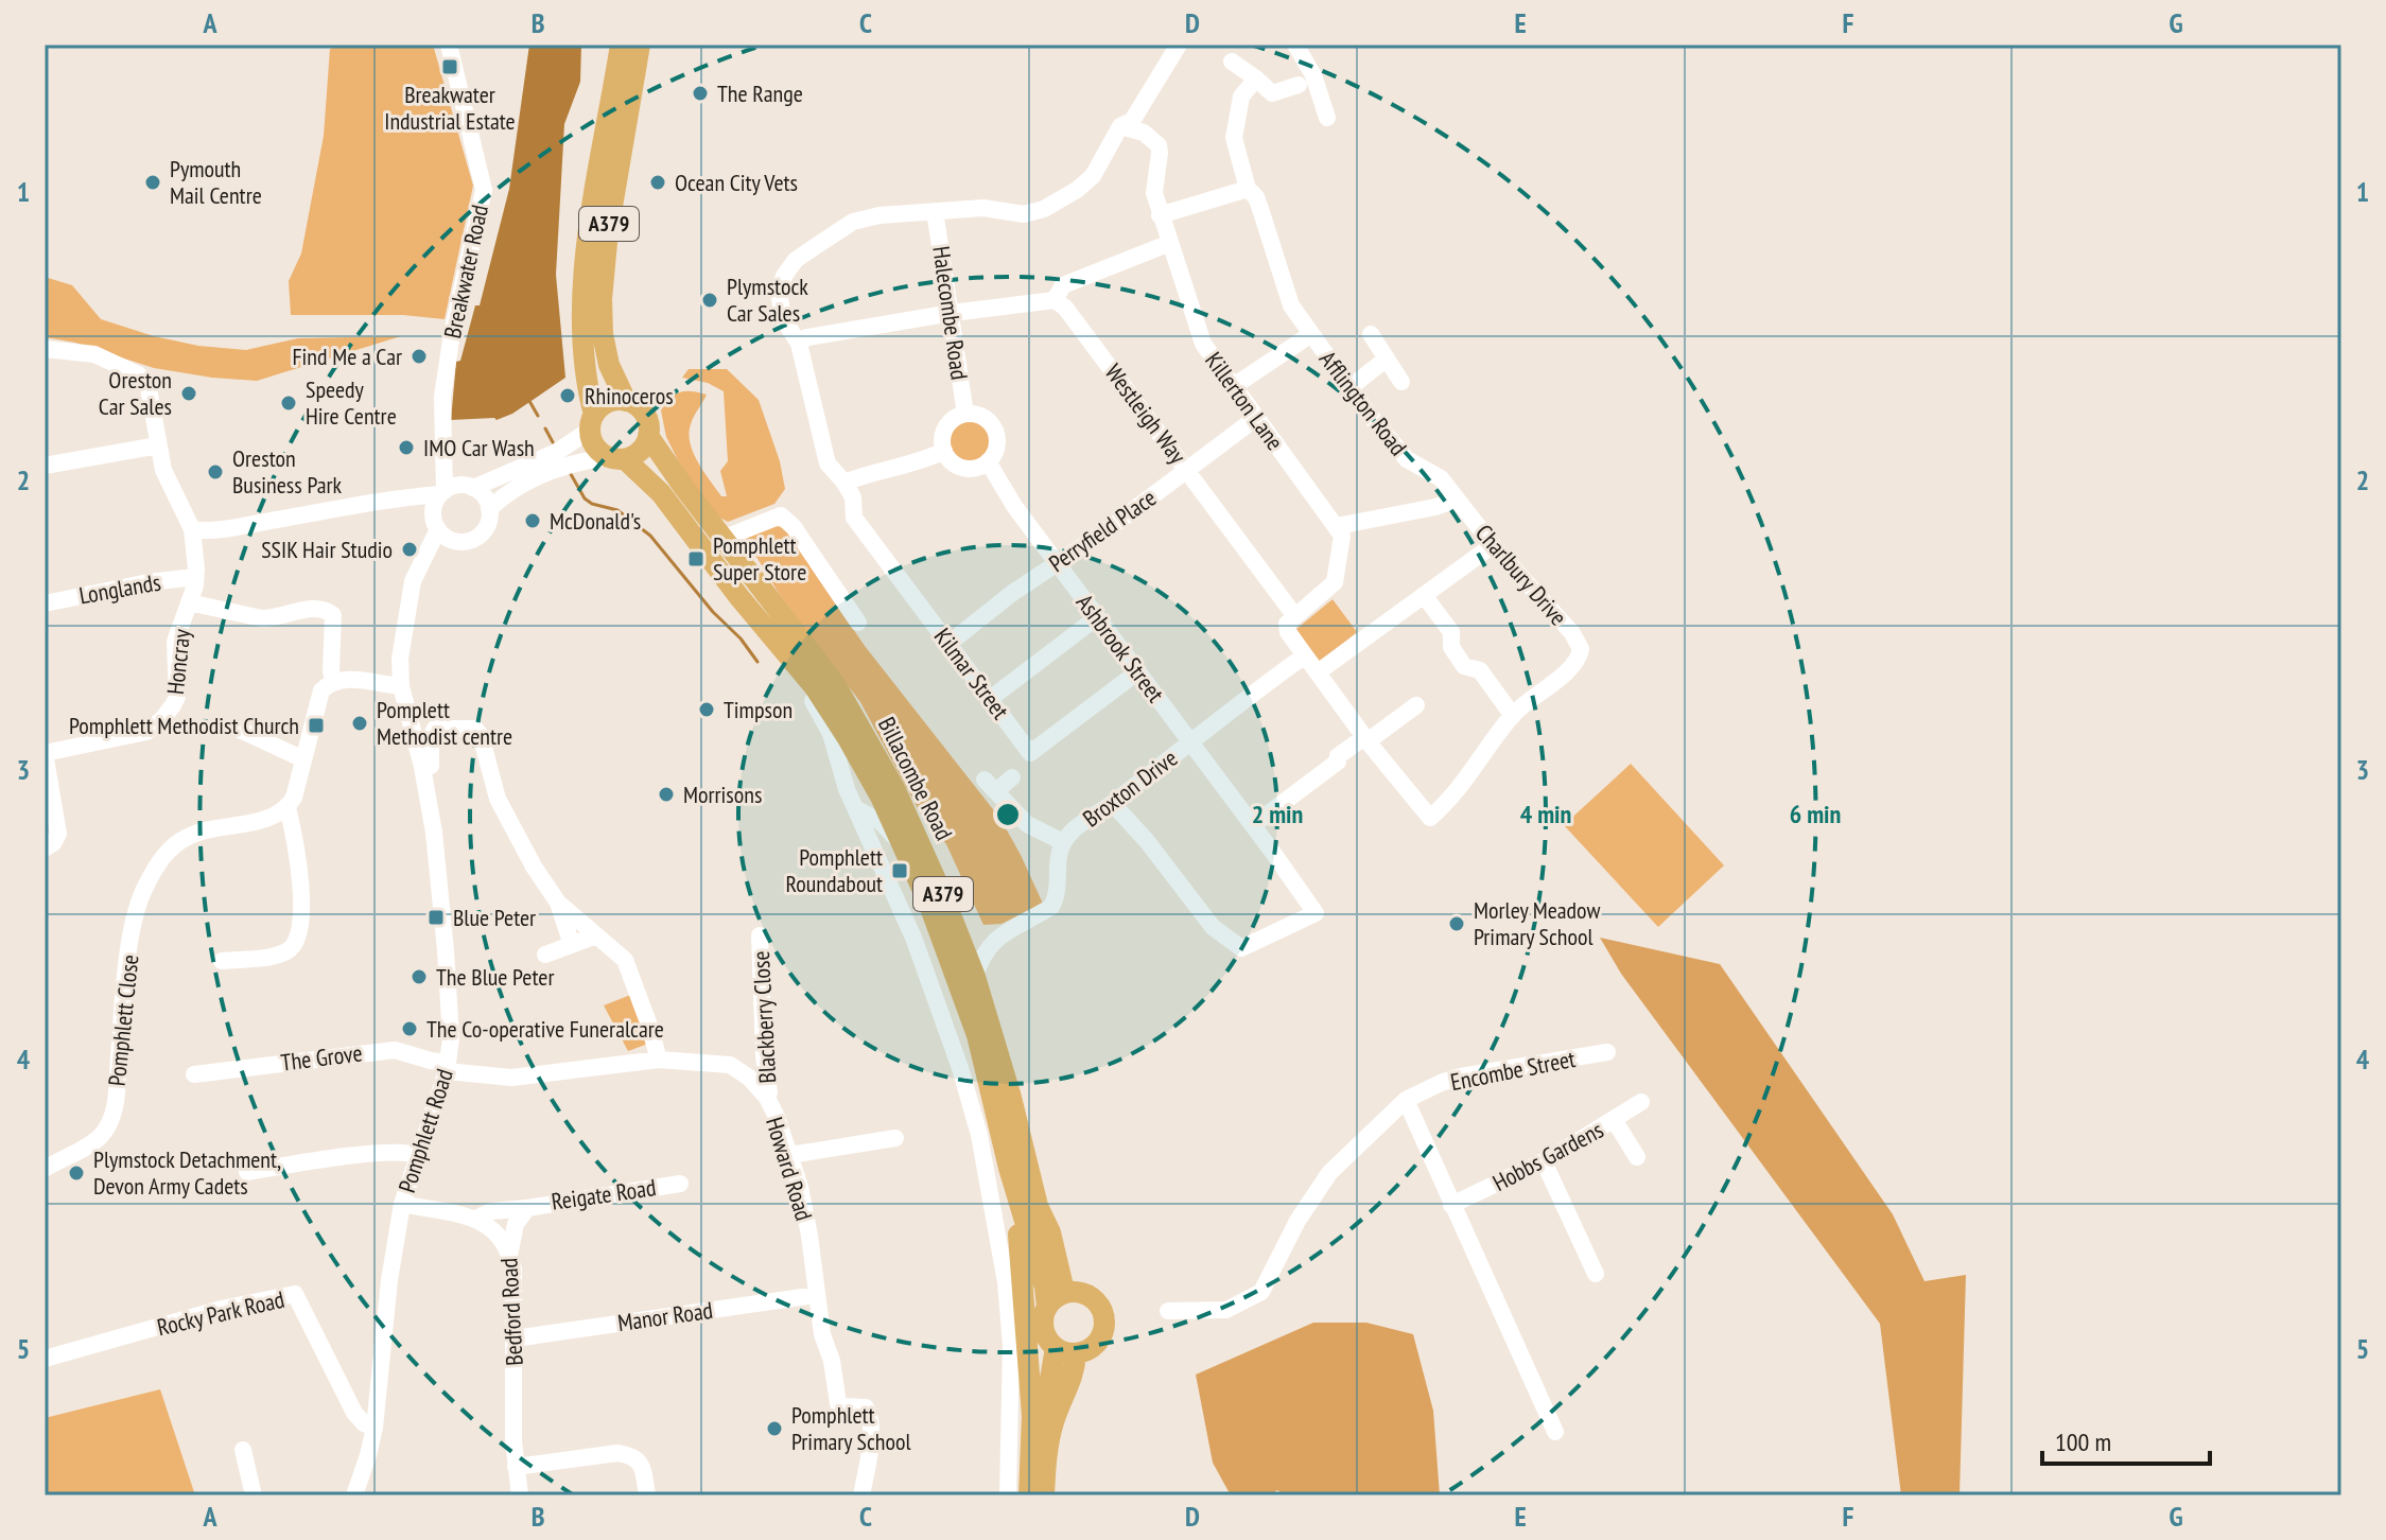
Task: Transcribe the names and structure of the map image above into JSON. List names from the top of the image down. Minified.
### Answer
{"streets":{"main road":["A379","Billacombe Road"],"street":["Breakwater Road","Halecombe Road","Killerton Lane","Afflington Road","Westleigh Way","Perryfield Place","Charlbury Drive","Longlands","Ashbrook Street","Honcray","Kilmar Street","Broxton Drive","Blackberry Close","Pomphlett Close","The Grove","Encombe Street","Pomphlett Road","Hobbs Gardens","Howard Road","Reigate Road","Bedford Road","Rocky Park Road","Manor Road"]},"crossings":[["A379","Billacombe Road"],["Breakwater Road","Pomphlett Road"],["Halecombe Road","Ashbrook Street"],["Killerton Lane","Afflington Road"],["Killerton Lane","Perryfield Place"],["Afflington Road","Charlbury Drive"],["Westleigh Way","Perryfield Place"],["Perryfield Place","Ashbrook Street"],["Perryfield Place","Kilmar Street"],["Longlands","Honcray"],["Ashbrook Street","Kilmar Street"],["Ashbrook Street","Broxton Drive"],["Blackberry Close","Howard Road"],["The Grove","Pomphlett Road"],["The Grove","Howard Road"],["Pomphlett Road","Howard Road"],["Pomphlett Road","Bedford Road"],["Pomphlett Road","Rocky Park Road"],["Howard Road","Manor Road"],["Reigate Road","Bedford Road"],["Bedford Road","Manor Road"]],"places":{"transit":["Breakwater Industrial Estate","Pomphlett Super Store","Pomphlett Methodist Church","Pomphlett Roundabout","Blue Peter"],"other":["The Range","Pymouth Mail Centre","Ocean City Vets","Plymstock Car Sales","Find Me a Car","Oreston Car Sales","Rhinoceros","Speedy Hire Centre","IMO Car Wash","Oreston Business Park","McDonald's","SSIK Hair Studio","Timpson","Pomplett Methodist centre","Morrisons","Morley Meadow Primary School","The Blue Peter","The Co-operative Funeralcare","Plymstock Detachment, Devon Army Cadets","Pomphlett Primary School"]},"scale_bar":"100 m","grid":{"columns":["A","B","C","D","E","F","G"],"rows":["1","2","3","4","5"]},"rings":["2 min","4 min","6 min"]}
